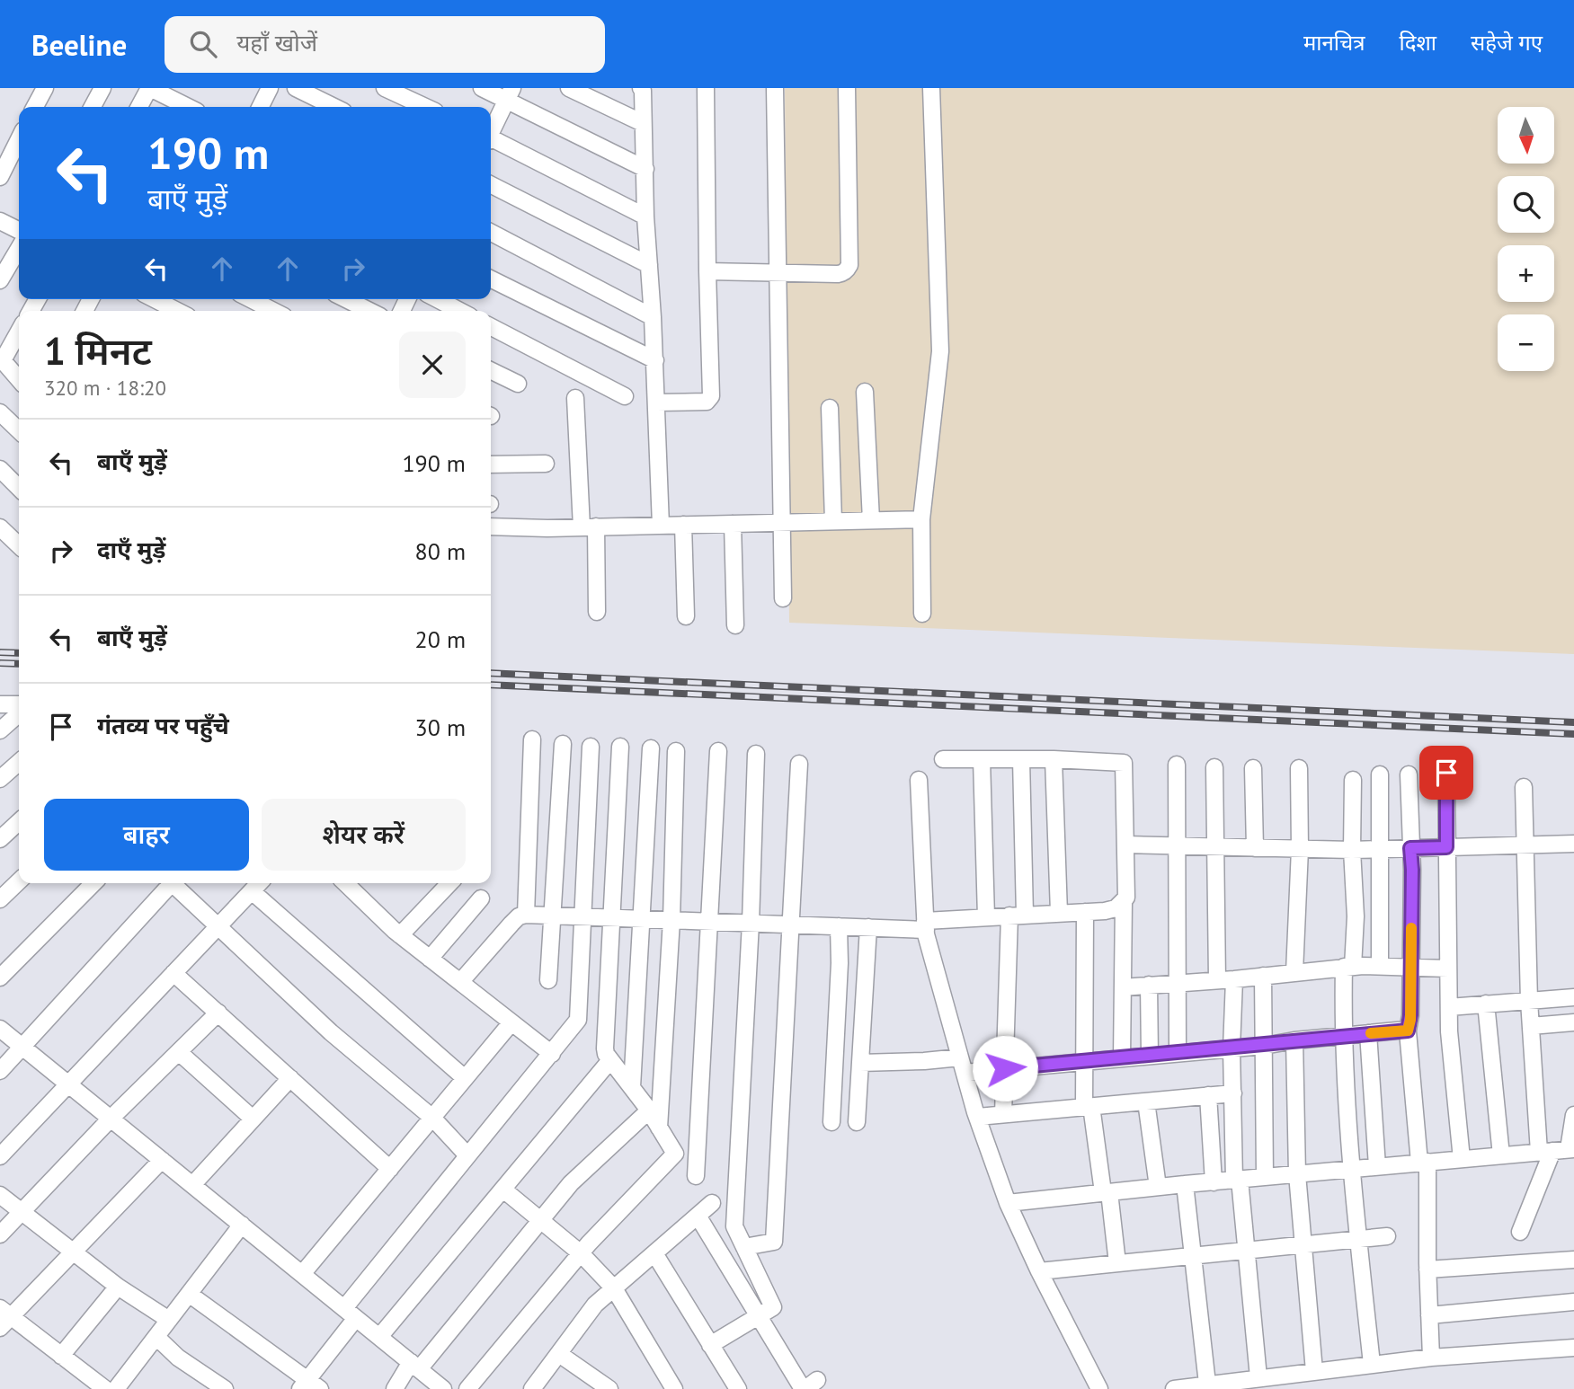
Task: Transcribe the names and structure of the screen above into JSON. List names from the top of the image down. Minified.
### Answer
{"north":"bottom","page":{"header":"Beeline","search":"यहाँ खोजें","nav":["मानचित्र","दिशा","सहेजे गए"],"map_buttons":["+","−"],"turn":["190 m","बाएँ मुड़ें"],"heading":["1 मिनट","320 m · 18:20"],"list":[{"name":"बाएँ मुड़ें","value":"190 m"},{"name":"दाएँ मुड़ें","value":"80 m"},{"name":"बाएँ मुड़ें","value":"20 m"},{"name":"गंतव्य पर पहुँचे","value":"30 m"}],"buttons":["बाहर","शेयर करें"]}}
